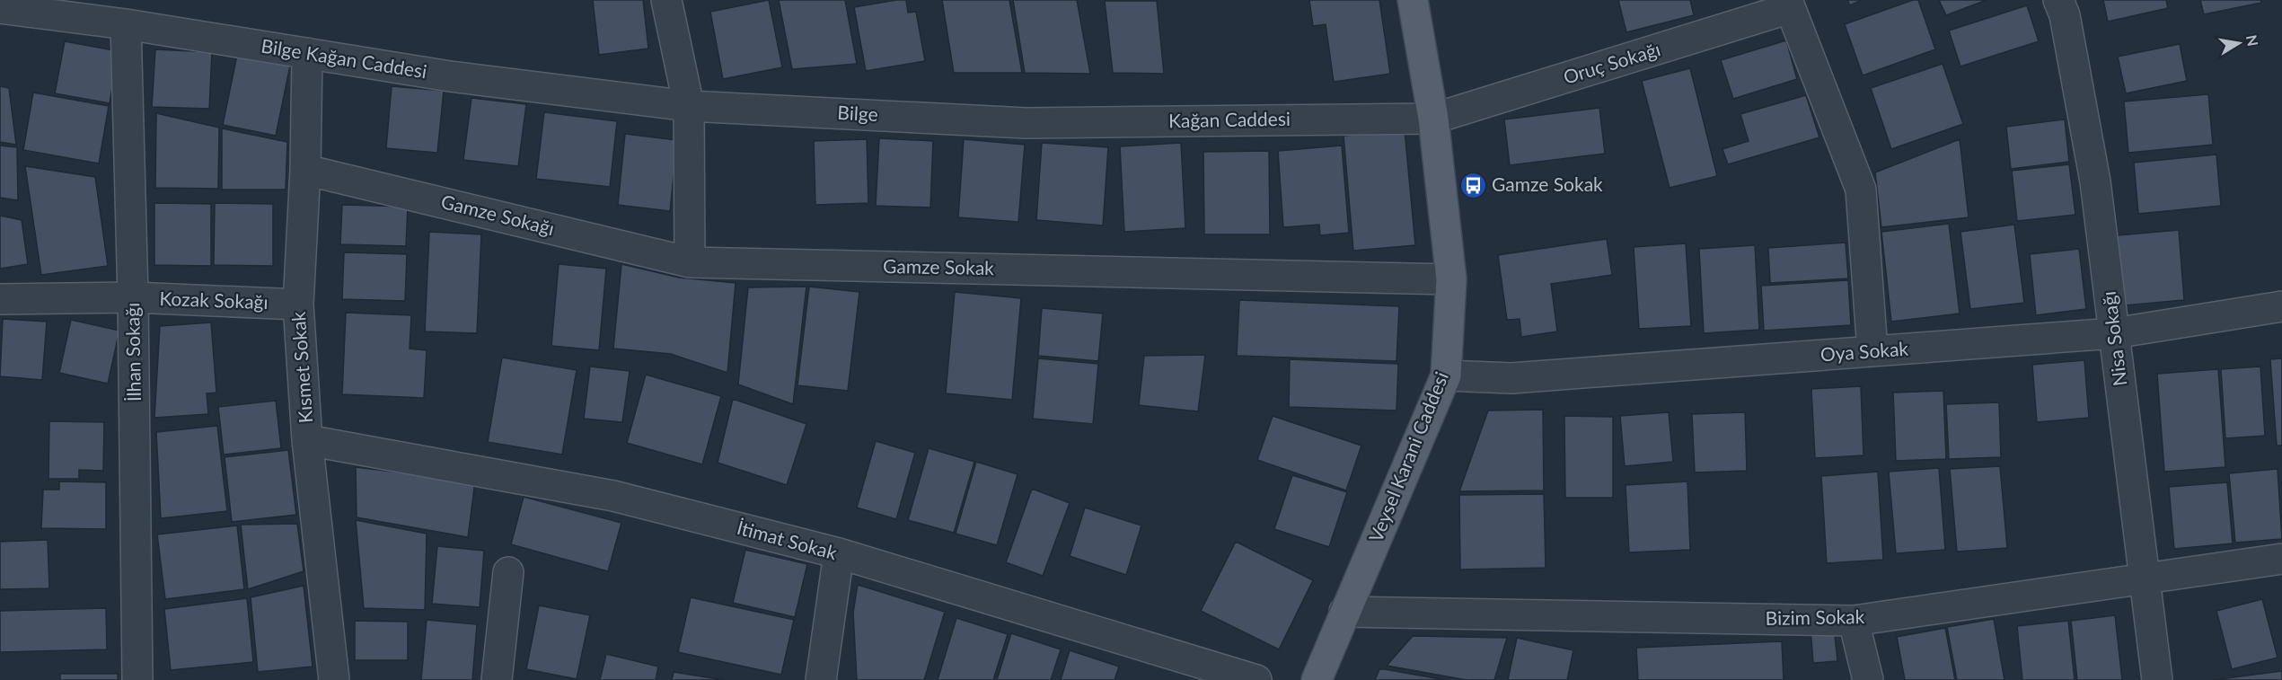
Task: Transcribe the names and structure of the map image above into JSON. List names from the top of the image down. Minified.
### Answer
{"streets":{"main road":["Veysel Karani Caddesi"],"street":["Bilge Kağan Caddesi","Oruç Sokağı","Bilge","Kağan Caddesi","Gamze Sokağı","Gamze Sokak","Kozak Sokağı","Nisa Sokağı","İlhan Sokağı","Oya Sokak","Kısmet Sokak","İtimat Sokak","Bizim Sokak"]},"crossings":[["Bilge Kağan Caddesi","Bilge"],["Bilge Kağan Caddesi","İlhan Sokağı"],["Bilge Kağan Caddesi","Kısmet Sokak"],["Oruç Sokağı","Kağan Caddesi"],["Oruç Sokağı","Oya Sokak"],["Oruç Sokağı","Veysel Karani Caddesi"],["Bilge","Kağan Caddesi"],["Kağan Caddesi","Veysel Karani Caddesi"],["Gamze Sokağı","Gamze Sokak"],["Gamze Sokağı","Kısmet Sokak"],["Gamze Sokak","Veysel Karani Caddesi"],["Kozak Sokağı","İlhan Sokağı"],["Kozak Sokağı","Kısmet Sokak"],["Nisa Sokağı","Oya Sokak"],["Nisa Sokağı","Bizim Sokak"],["Oya Sokak","Veysel Karani Caddesi"],["Kısmet Sokak","İtimat Sokak"],["Veysel Karani Caddesi","Bizim Sokak"]],"places":{"bus stop":["Gamze Sokak"]},"north":"right"}
